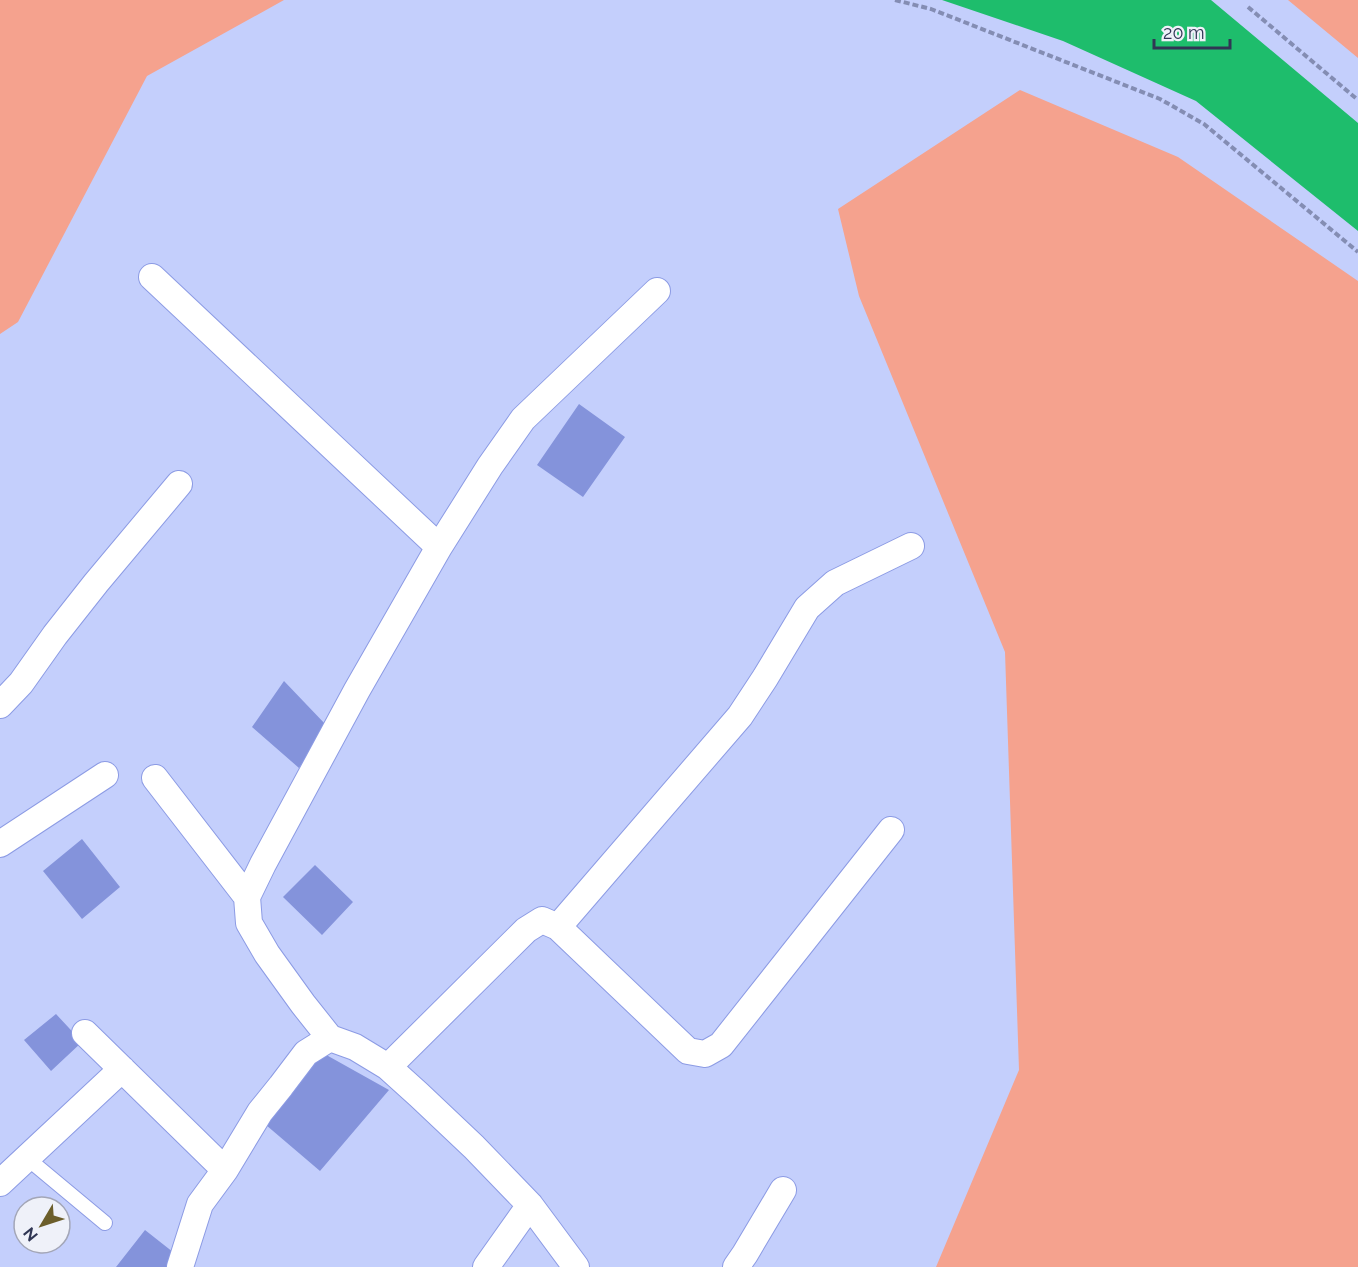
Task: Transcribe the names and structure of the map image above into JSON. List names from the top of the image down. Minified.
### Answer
{"scale_bar":"20 m","north":"bottom left"}
